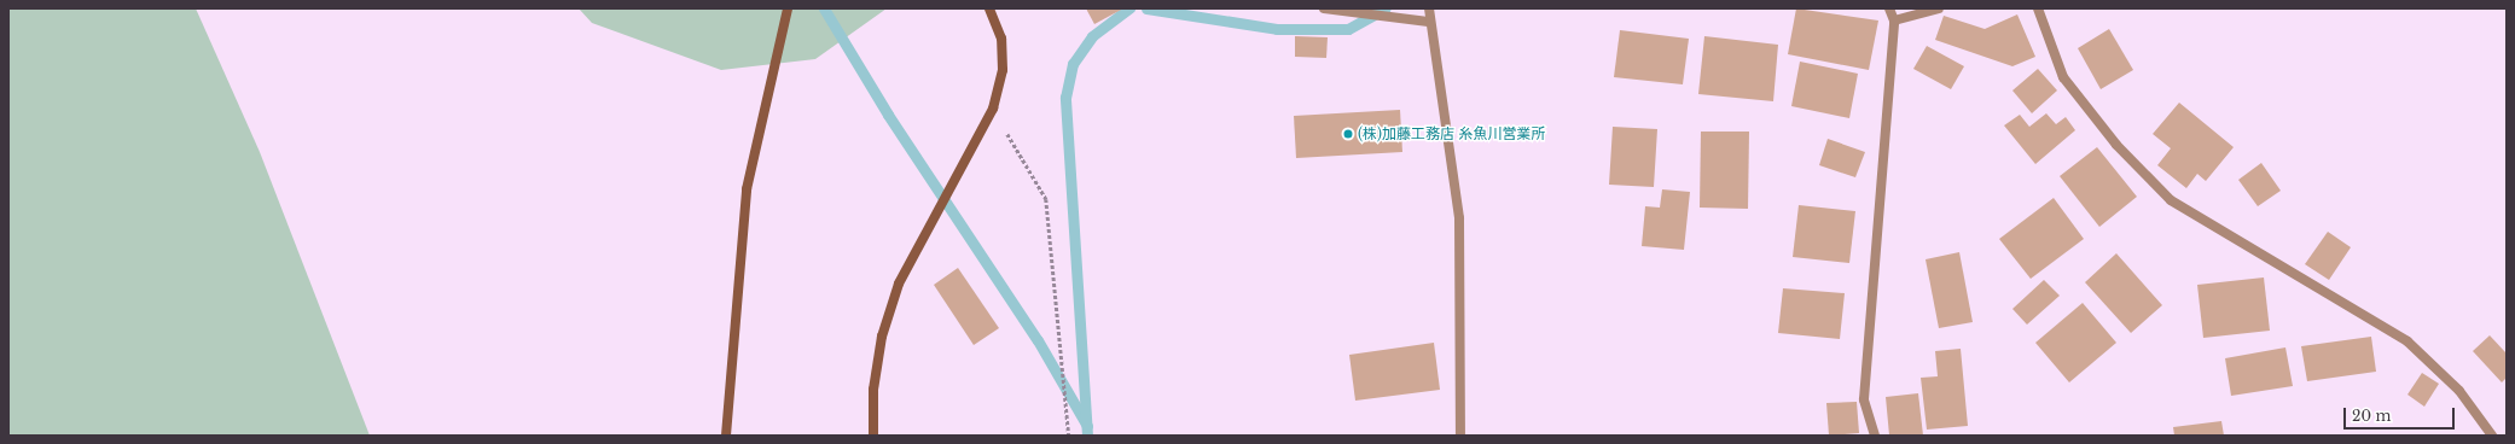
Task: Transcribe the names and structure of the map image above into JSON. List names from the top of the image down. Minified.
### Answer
{"places":["(株)加藤工務店 糸魚川営業所"],"scale_bar":"20 m"}
